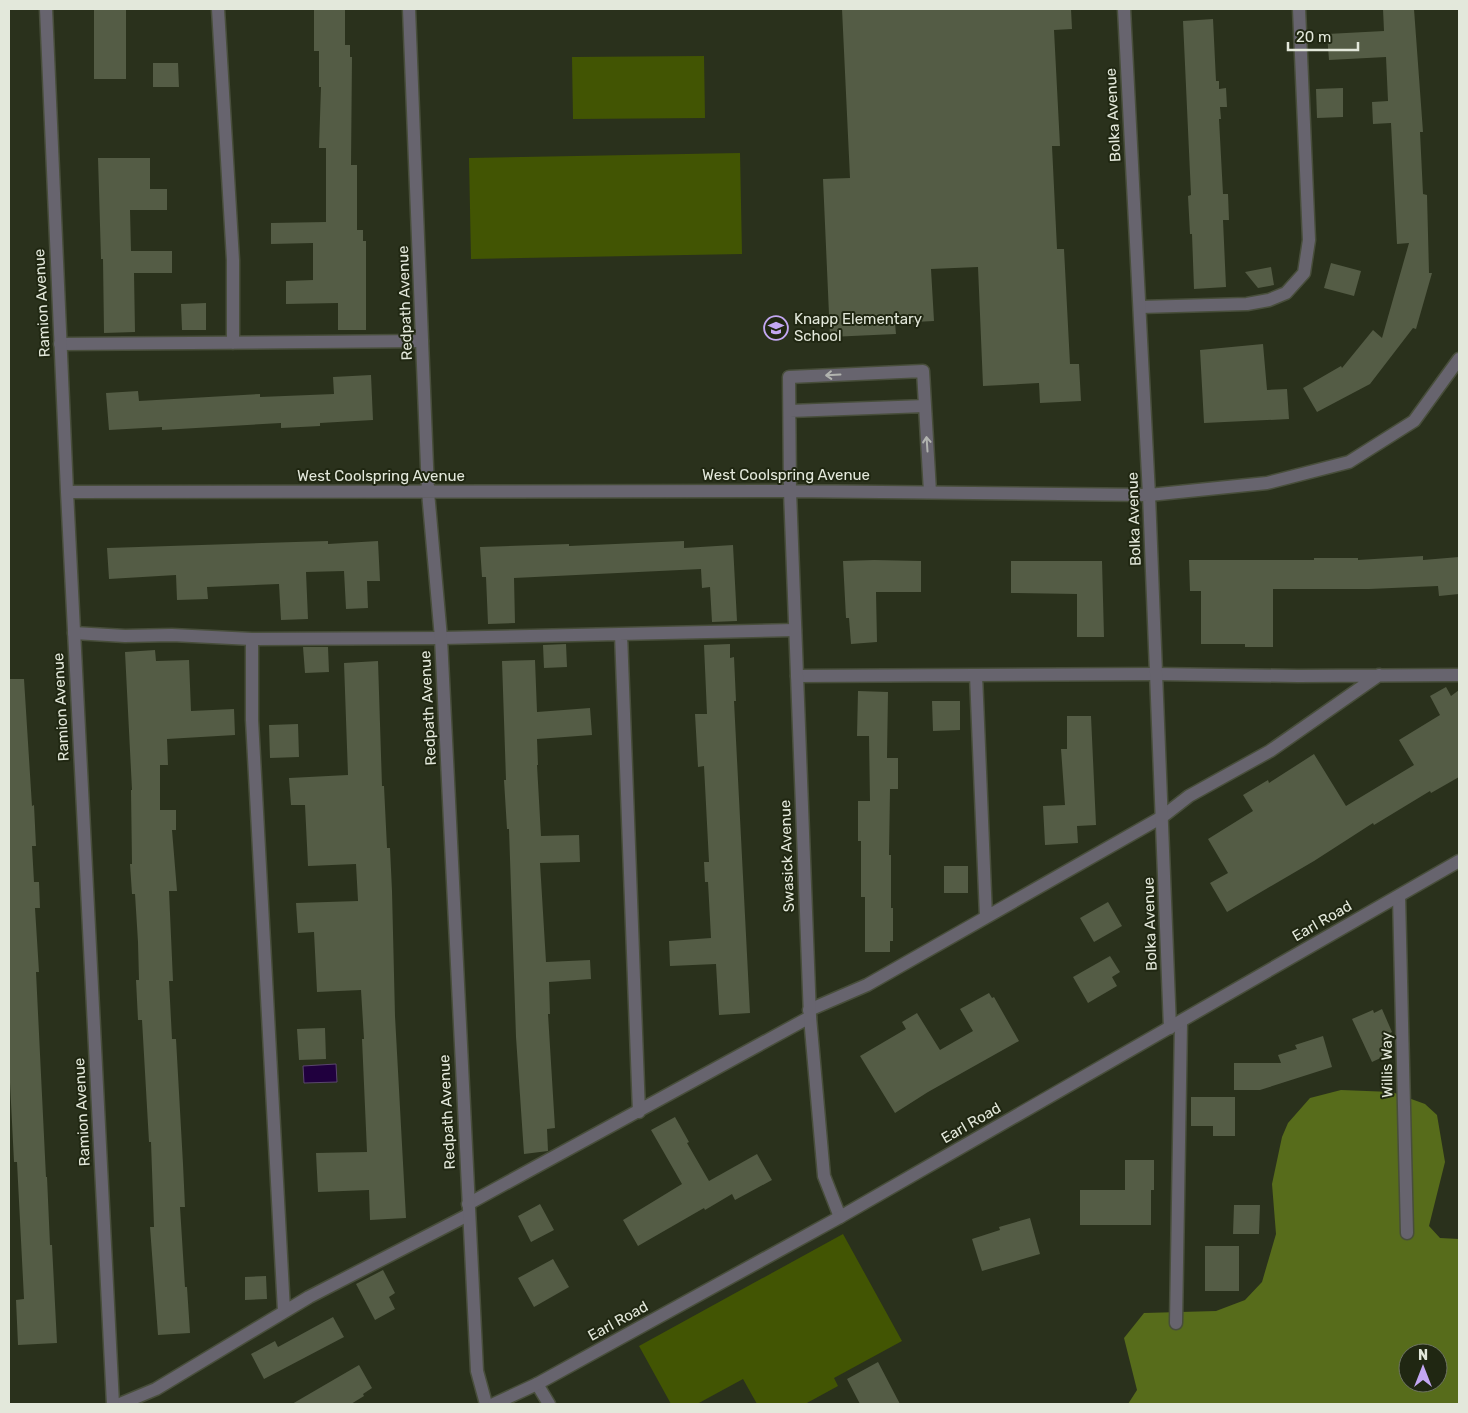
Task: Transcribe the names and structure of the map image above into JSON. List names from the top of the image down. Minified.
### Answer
{"streets":{"street":["Bolka Avenue","Ramion Avenue","Redpath Avenue","West Coolspring Avenue","Swasick Avenue","Earl Road","Willis Way"]},"crossings":[["Bolka Avenue","West Coolspring Avenue"],["Bolka Avenue","Earl Road"],["Ramion Avenue","West Coolspring Avenue"],["Redpath Avenue","West Coolspring Avenue"],["West Coolspring Avenue","Swasick Avenue"],["Swasick Avenue","Earl Road"],["Earl Road","Willis Way"]],"places":{"school or university":["Knapp Elementary School"]},"scale_bar":"20 m","north":"top"}
